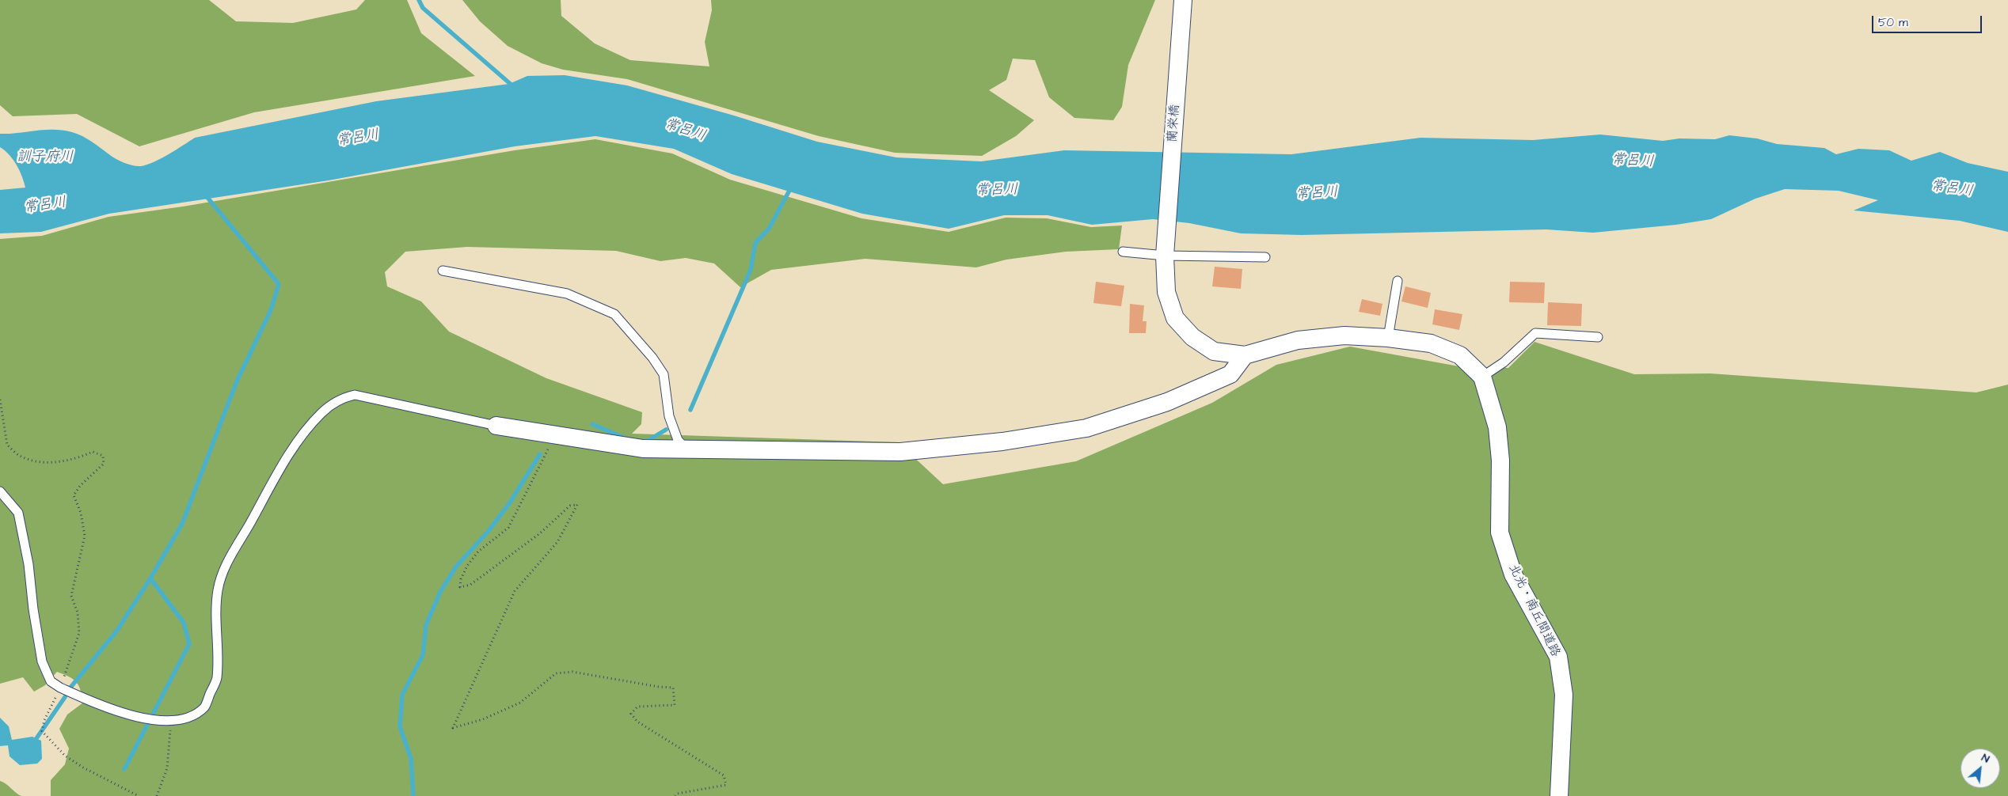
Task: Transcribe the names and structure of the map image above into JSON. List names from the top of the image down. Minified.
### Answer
{"streets":{"street":["蘭栄橋","北光・南丘間道路"]},"water":["常呂川","訓子府川"],"scale_bar":"50 m","north":"top right"}
